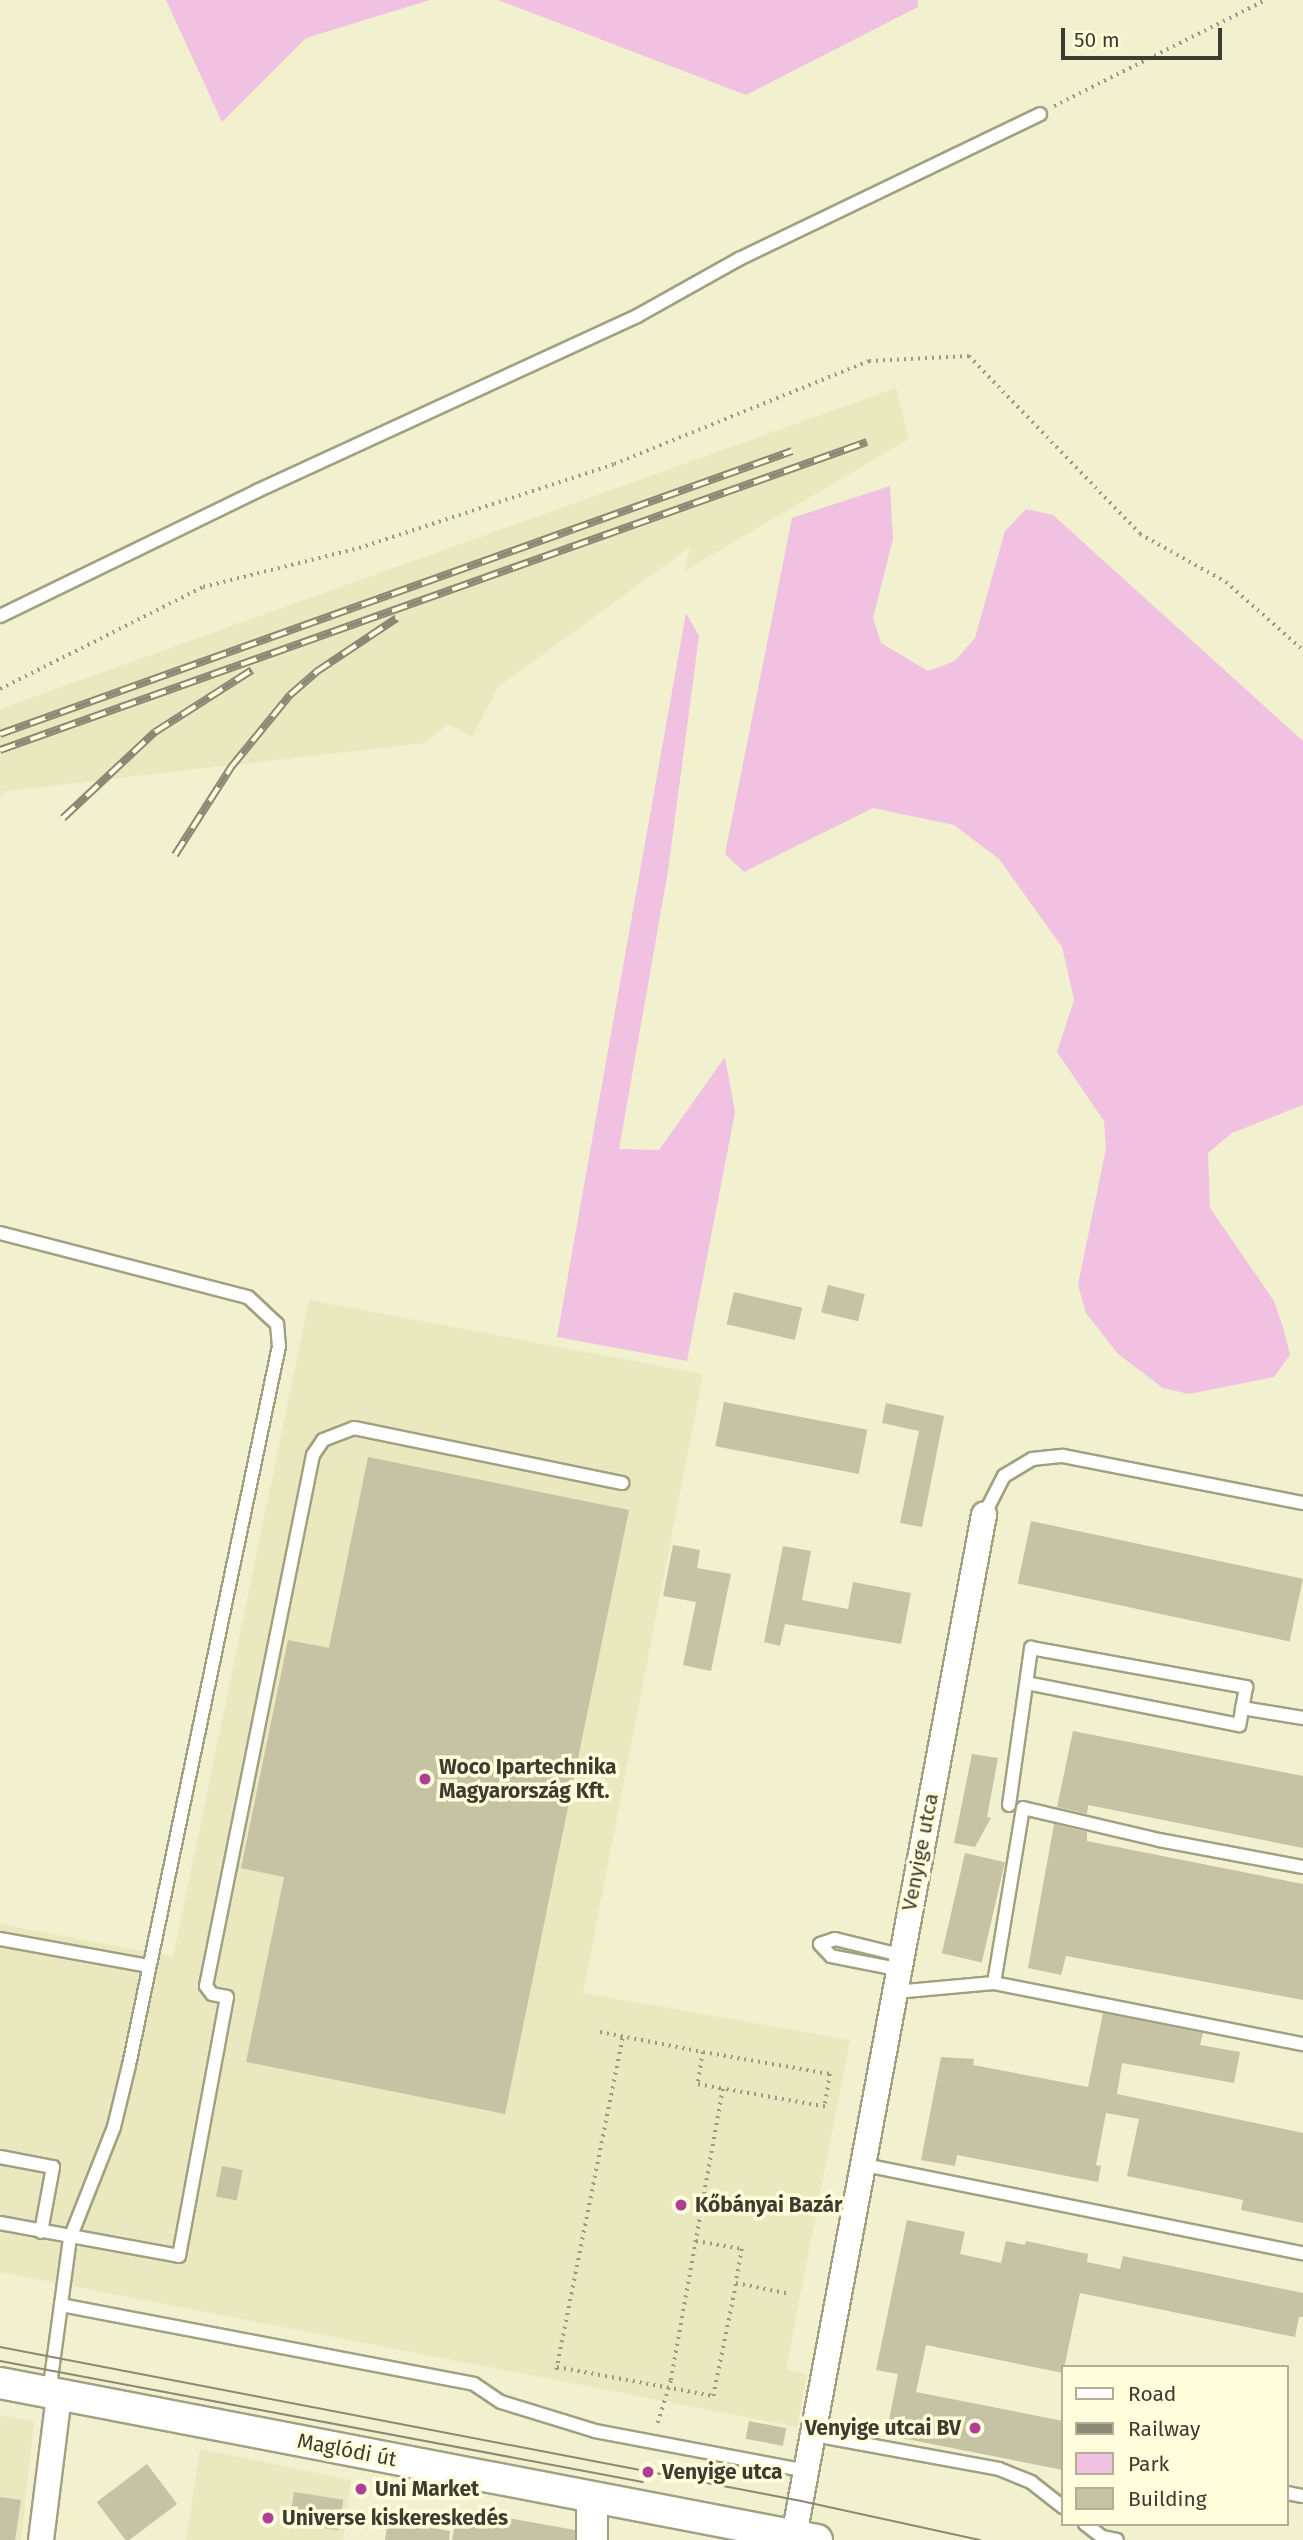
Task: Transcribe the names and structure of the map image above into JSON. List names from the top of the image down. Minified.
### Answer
{"streets":{"street":["Venyige utca","Maglódi út"]},"crossings":[["Venyige utca","Maglódi út"]],"places":["Woco Ipartechnika Magyarország Kft.","Kőbányai Bazár","Venyige utcai BV","Venyige utca","Uni Market","Universe kiskereskedés"],"legend":["Road","Railway","Park","Building"],"scale_bar":"50 m"}
